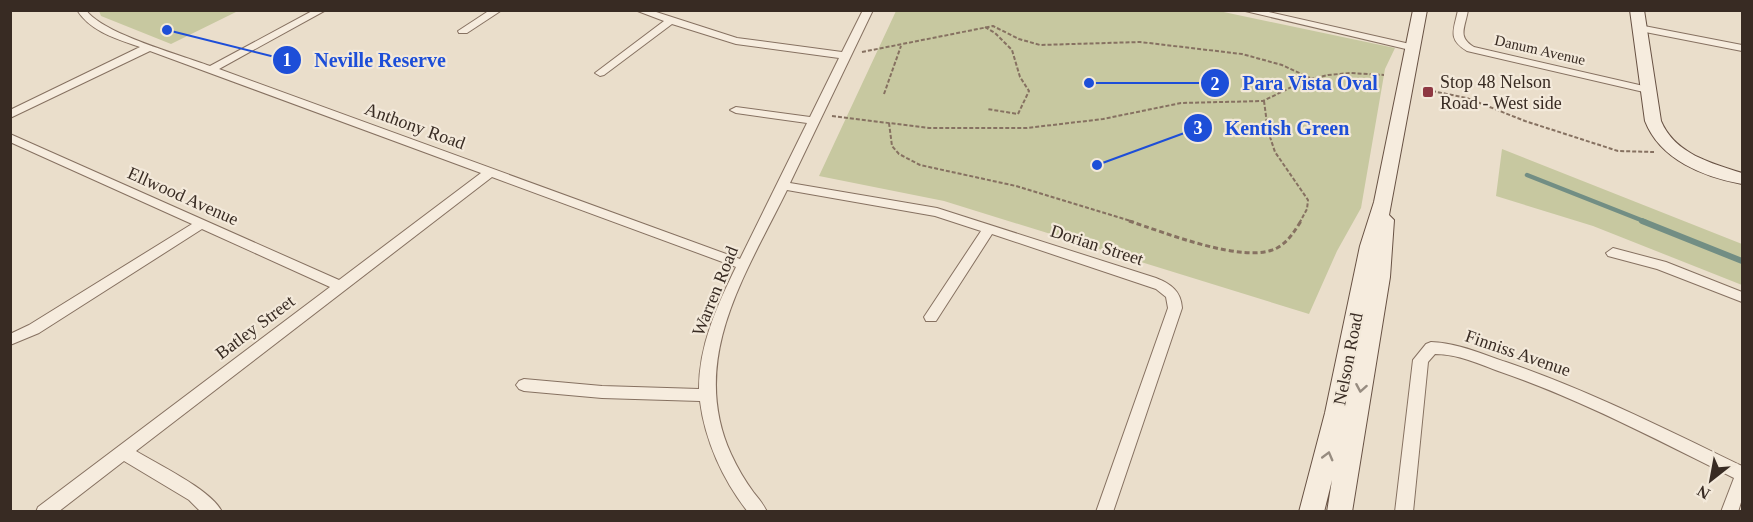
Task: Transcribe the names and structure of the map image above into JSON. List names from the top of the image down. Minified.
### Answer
{"streets":{"main road":["Nelson Road"],"street":["Danum Avenue","Anthony Road","Ellwood Avenue","Dorian Street","Warren Road","Batley Street","Finniss Avenue"]},"crossings":[["Anthony Road","Warren Road"],["Anthony Road","Batley Street"],["Ellwood Avenue","Batley Street"],["Dorian Street","Warren Road"]],"places":{"other":["Neville Reserve","Para Vista Oval","Kentish Green"],"transit":["Stop 48 Nelson Road - West side"]},"north":"bottom left"}
